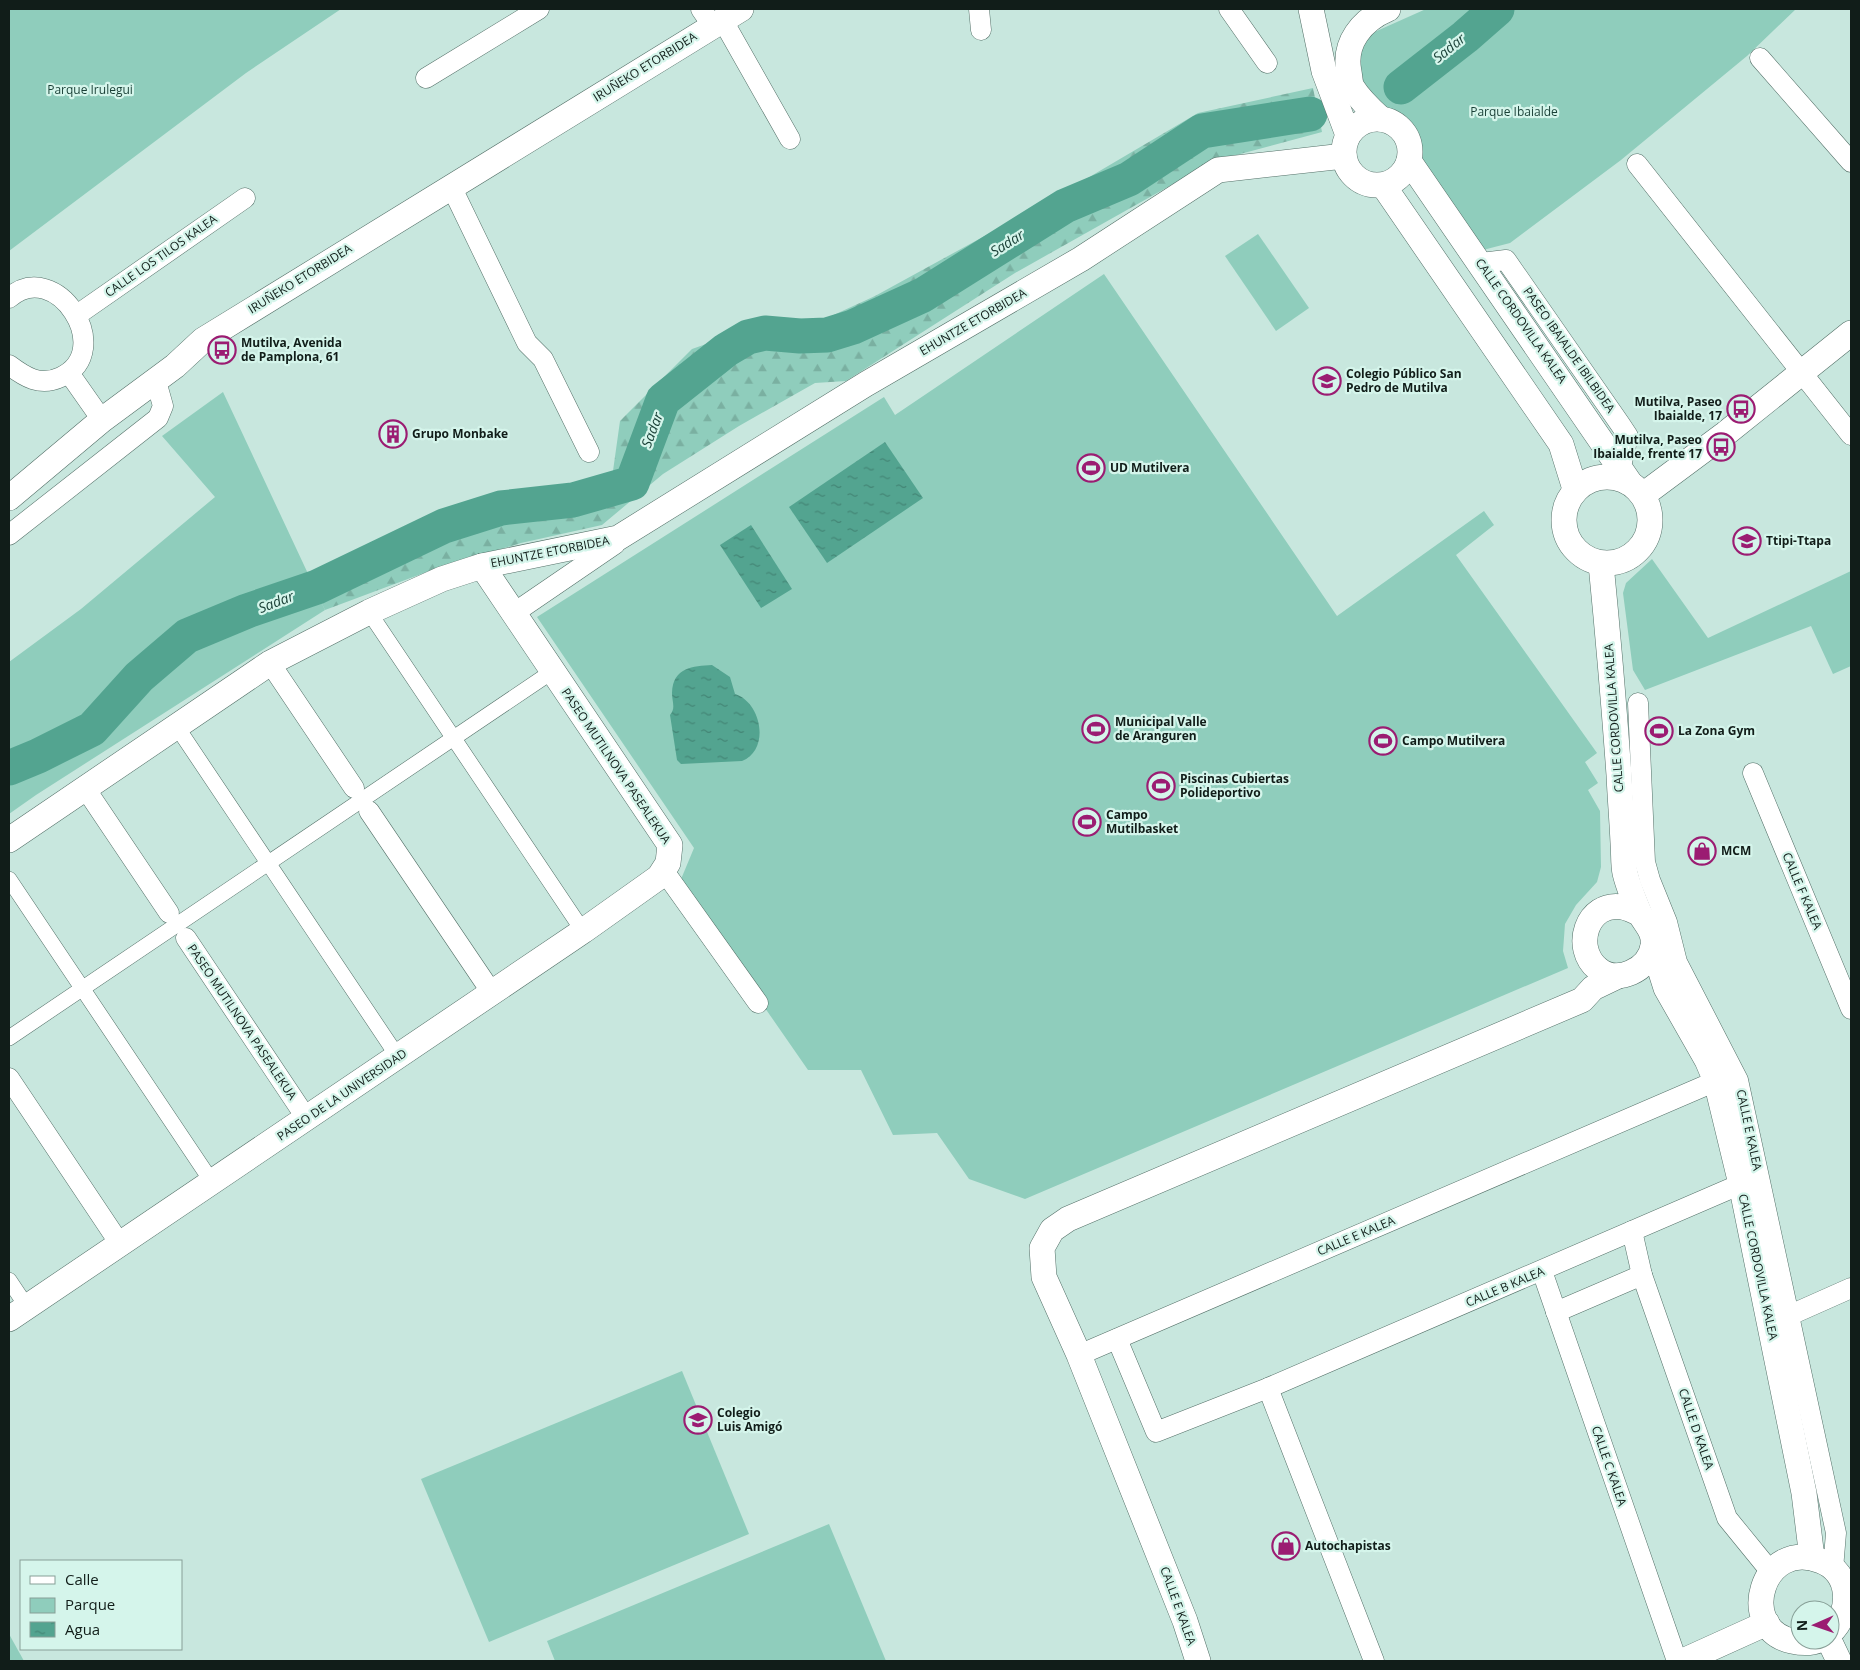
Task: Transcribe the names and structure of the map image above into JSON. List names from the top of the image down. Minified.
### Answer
{"streets":{"street":["IRUÑEKO ETORBIDEA","CALLE LOS TILOS KALEA","CALLE CORDOVILLA KALEA","EHUNTZE ETORBIDEA","PASEO MUTILNOVA PASEALEKUA","CALLE F KALEA","PASEO DE LA UNIVERSIDAD","CALLE E KALEA","CALLE B KALEA","CALLE D KALEA","CALLE C KALEA"]},"crossings":[["CALLE CORDOVILLA KALEA","EHUNTZE ETORBIDEA"],["CALLE CORDOVILLA KALEA","CALLE E KALEA"],["CALLE CORDOVILLA KALEA","CALLE B KALEA"],["EHUNTZE ETORBIDEA","PASEO MUTILNOVA PASEALEKUA"],["PASEO MUTILNOVA PASEALEKUA","PASEO DE LA UNIVERSIDAD"],["CALLE E KALEA","CALLE B KALEA"],["CALLE B KALEA","CALLE D KALEA"],["CALLE B KALEA","CALLE C KALEA"]],"water":["Sadar"],"parks":["Parque Irulegui","Parque Ibaialde"],"places":{"bus stop":["Mutilva, Avenida de Pamplona, 61","Mutilva, Paseo Ibaialde, 17","Mutilva, Paseo Ibaialde, frente 17"],"school or university":["Colegio Público San Pedro de Mutilva","Ttipi-Ttapa","Colegio Luis Amigó"],"building":["Grupo Monbake"],"sports":["UD Mutilvera","Municipal Valle de Aranguren","La Zona Gym","Campo Mutilvera","Piscinas Cubiertas Polideportivo","Campo Mutilbasket"],"shop":["MCM","Autochapistas"]},"legend":["Calle","Parque","Agua"],"north":"left"}
